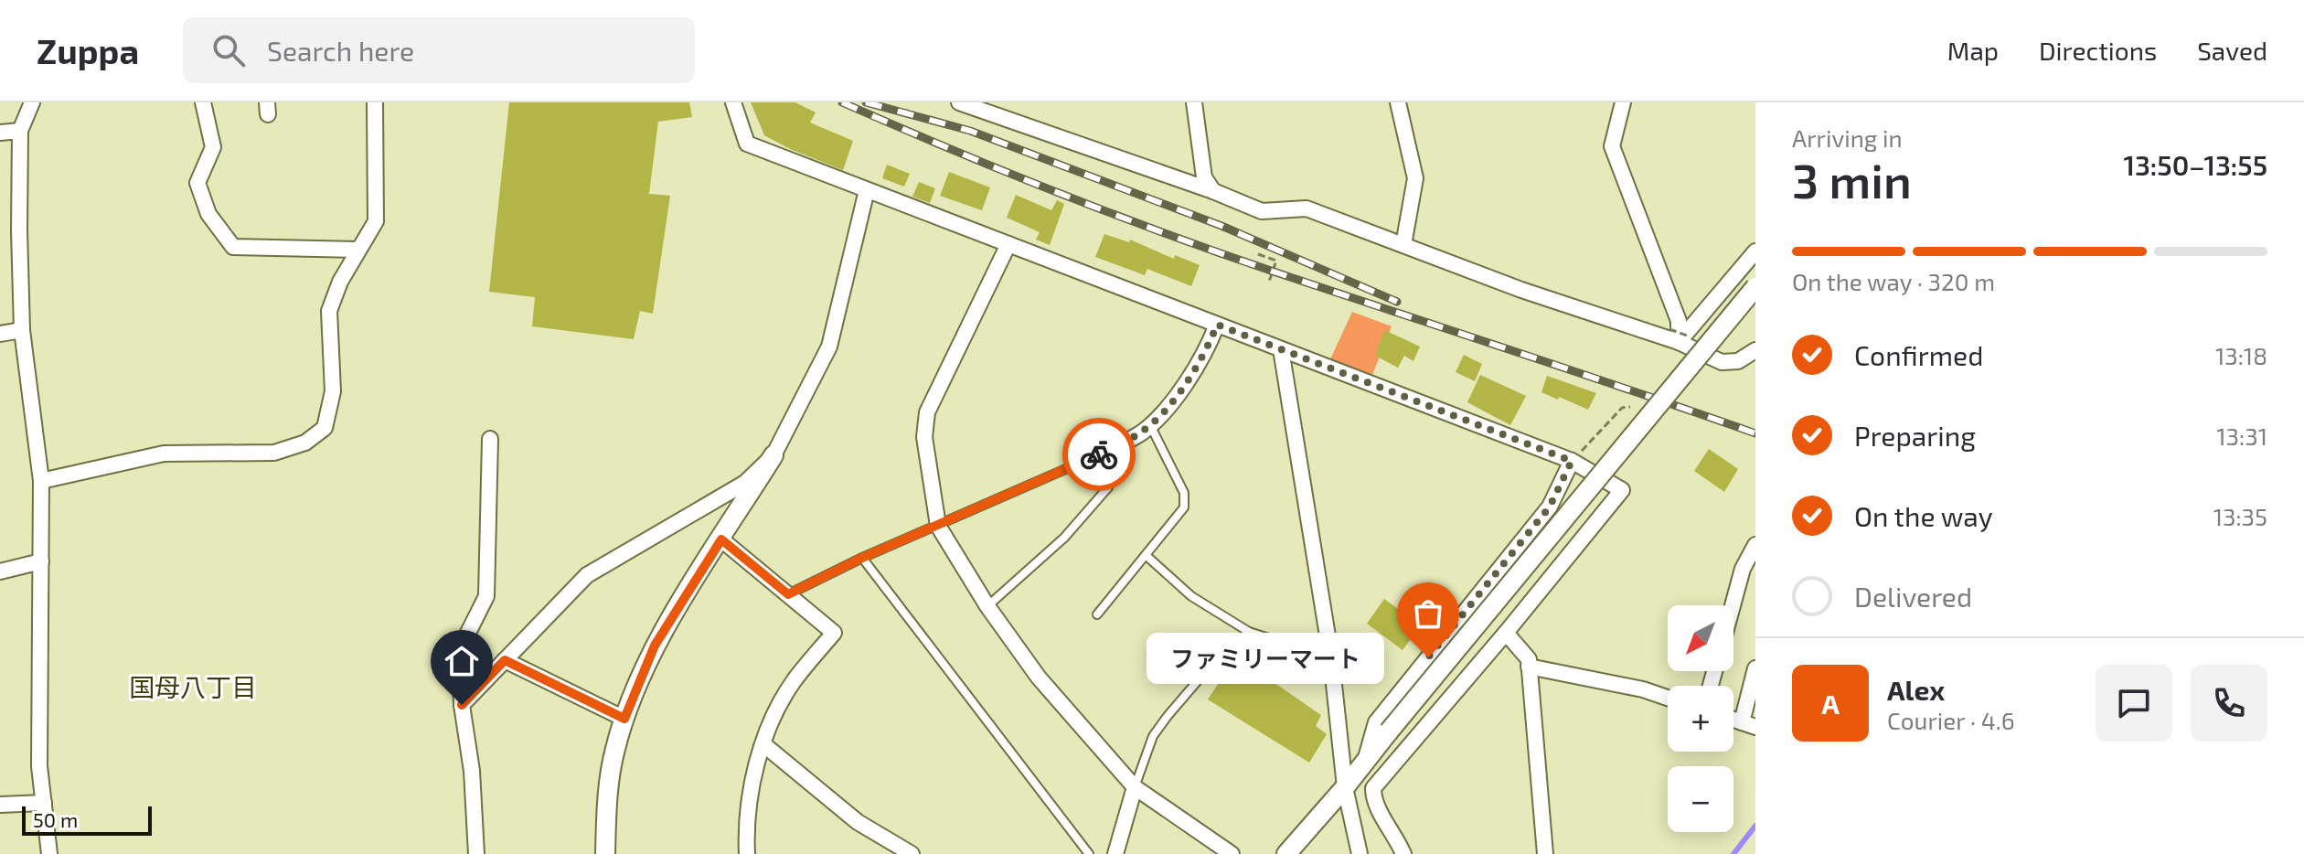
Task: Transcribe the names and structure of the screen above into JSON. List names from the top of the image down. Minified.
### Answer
{"districts":["国母八丁目"],"places":["ファミリーマート"],"scale_bar":"50 m","north":"bottom left","page":{"header":"Zuppa","search":"Search here","nav":["Map","Directions","Saved"],"heading":["3 min","Arriving in","13:50–13:55"],"panel":["Alex","Courier · 4.6"],"bar":"On the way · 320 m","list":[["Confirmed","13:18"],["Preparing","13:31"],["On the way","13:35"],"Delivered"],"map_buttons":["+","−"],"bubble":"ファミリーマート","round":"A","scale":"50 m"}}
